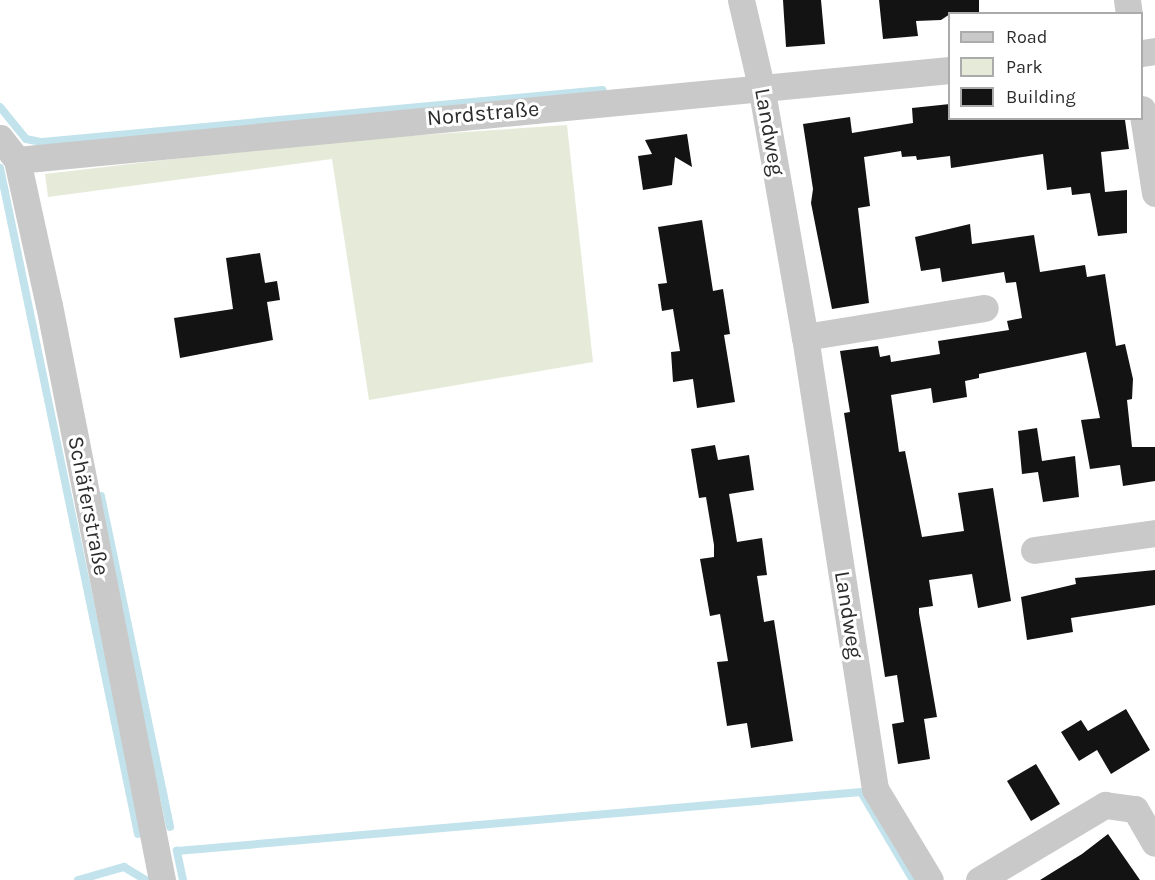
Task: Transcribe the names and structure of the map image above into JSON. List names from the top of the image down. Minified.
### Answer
{"streets":{"street":["Nordstraße","Landweg","Schäferstraße"]},"crossings":[["Nordstraße","Landweg"],["Nordstraße","Schäferstraße"]],"legend":["Road","Park","Building"]}
